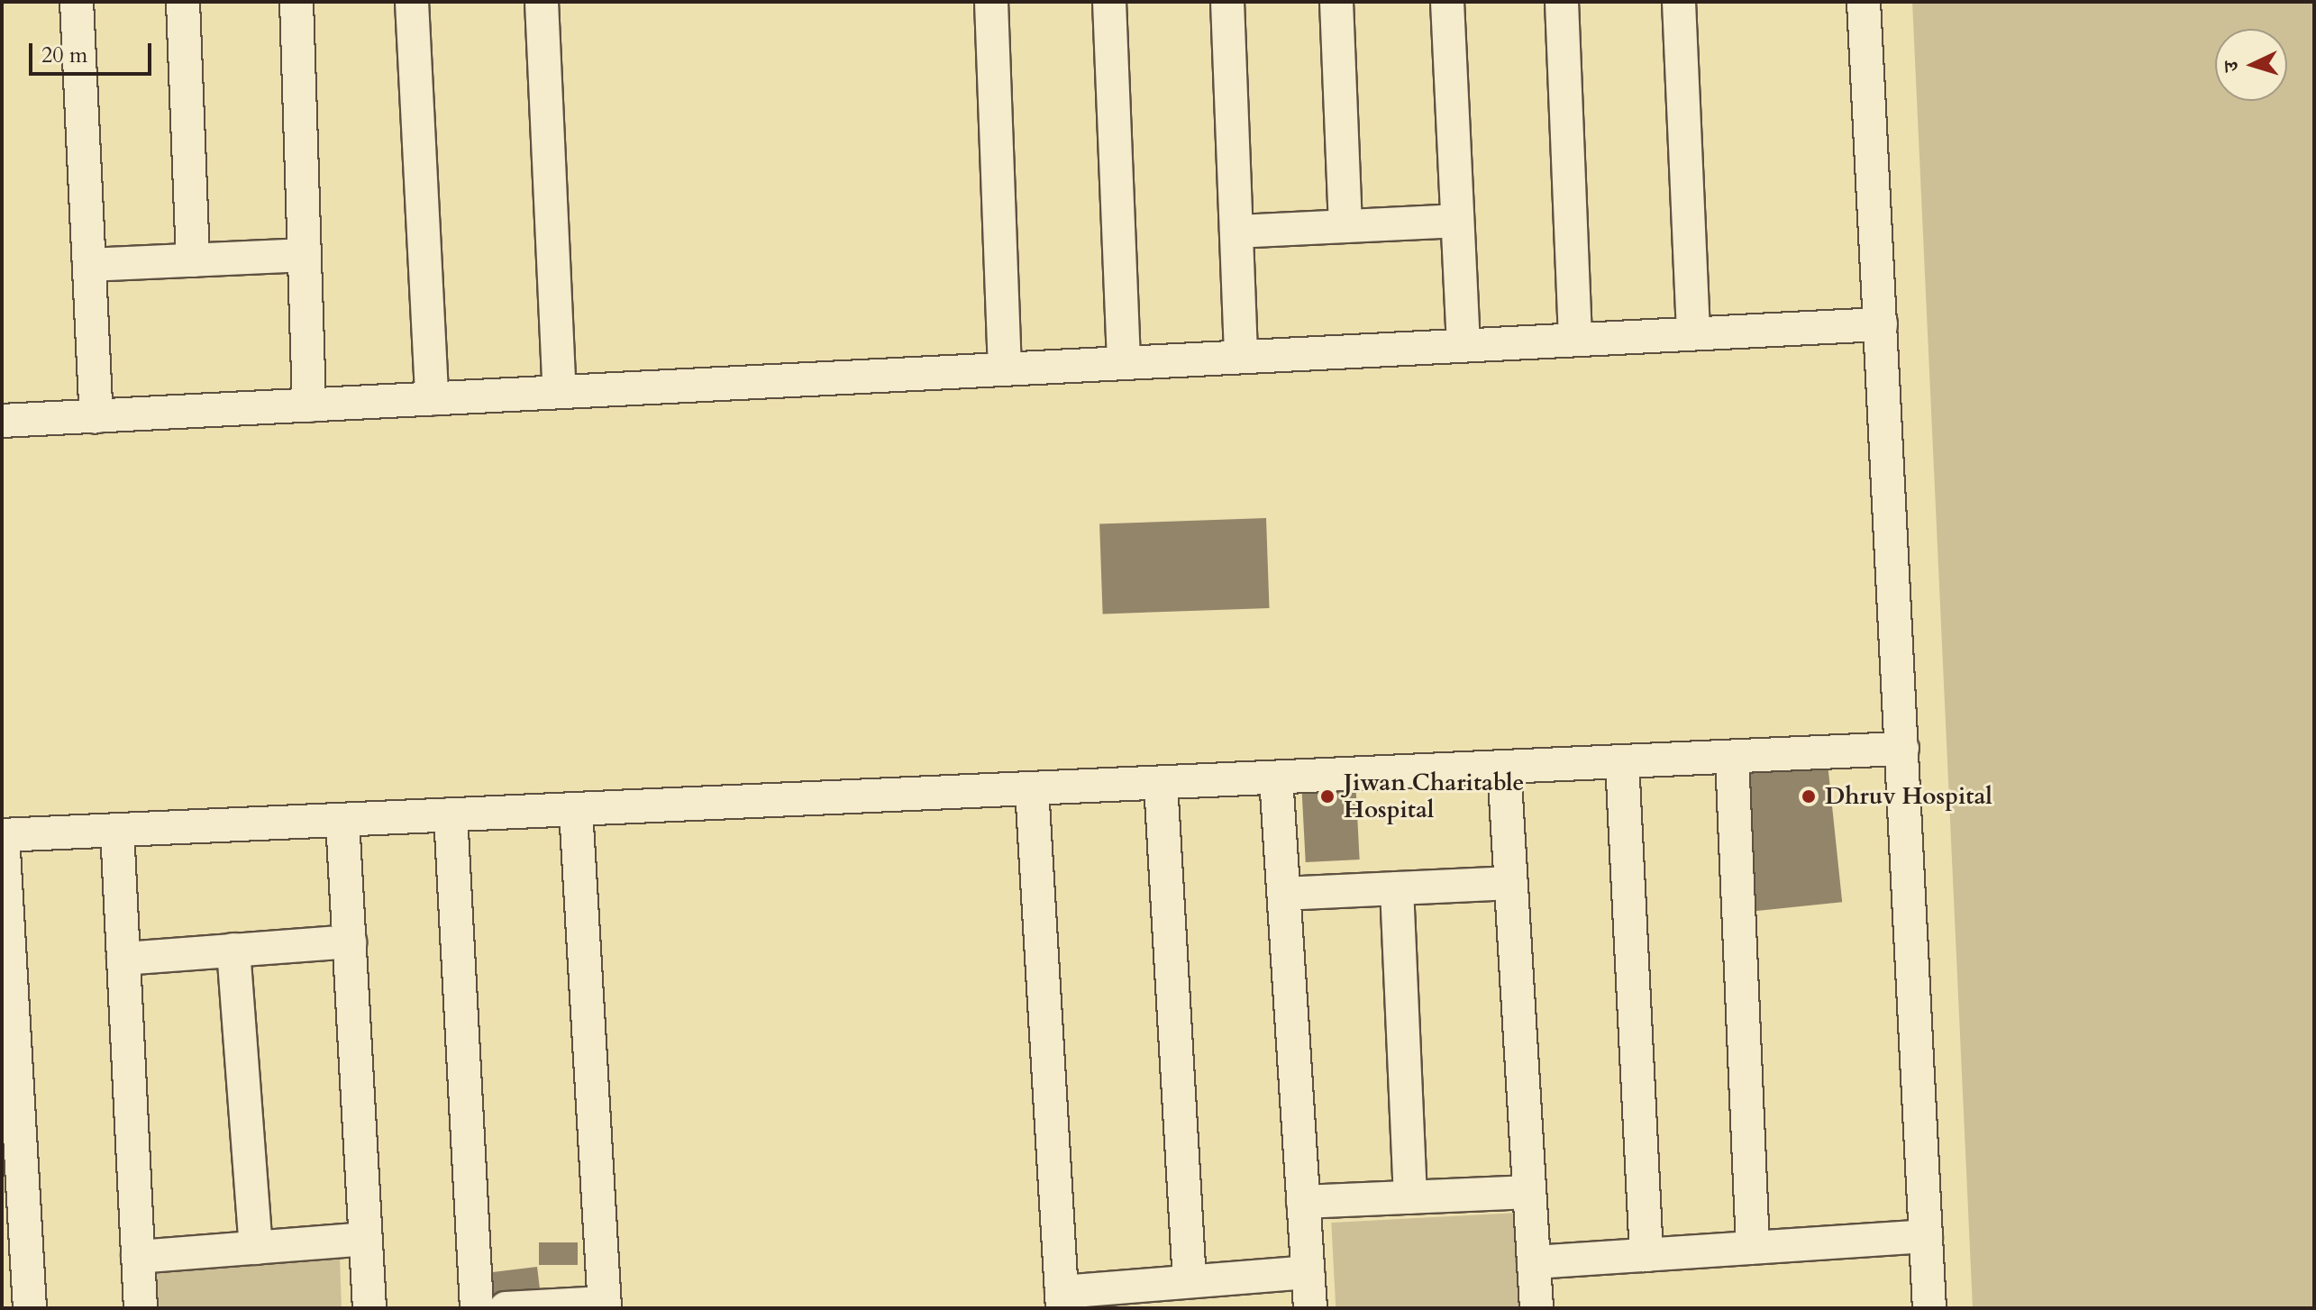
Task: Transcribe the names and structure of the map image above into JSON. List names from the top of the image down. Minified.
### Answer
{"places":["Jiwan Charitable Hospital","Dhruv Hospital"],"scale_bar":"20 m","north":"left"}
